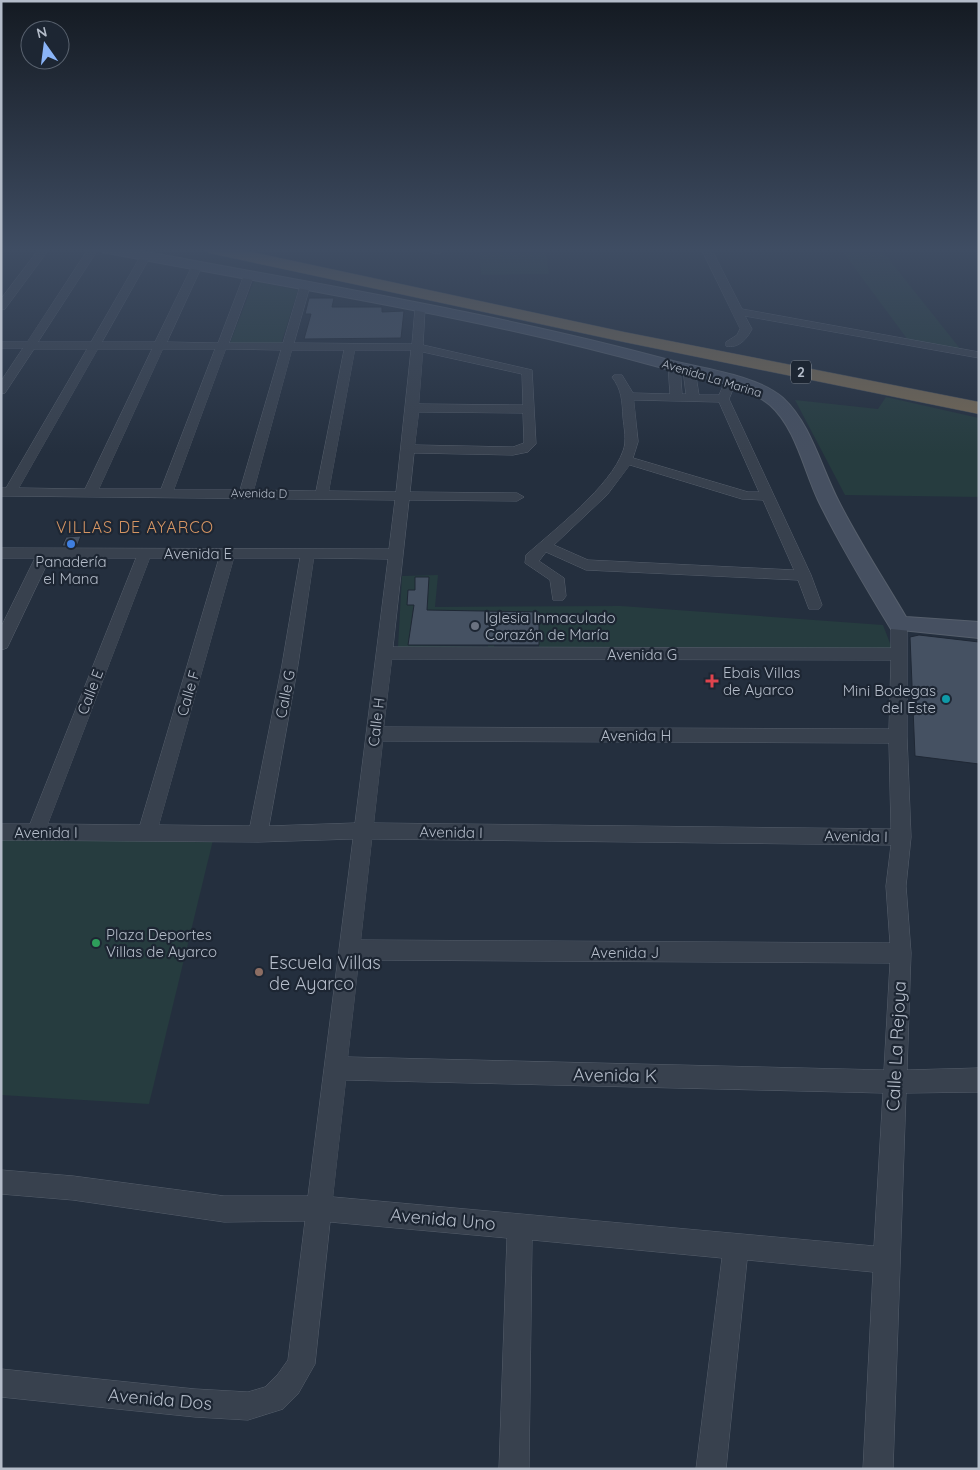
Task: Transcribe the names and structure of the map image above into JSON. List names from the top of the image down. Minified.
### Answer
{"streets":{"highway":["2"],"street":["Avenida La Marina","Avenida D","Avenida E","Avenida G","Calle E","Calle F","Calle G","Calle H","Avenida H","Avenida I","Avenida J","Calle La Rejoya","Avenida K","Avenida Uno","Avenida Dos"]},"crossings":[["Avenida La Marina","Calle La Rejoya"],["Avenida D","Calle H"],["Avenida E","Calle E"],["Avenida E","Calle F"],["Avenida E","Calle G"],["Avenida E","Calle H"],["Avenida G","Calle H"],["Avenida G","Calle La Rejoya"],["Calle E","Avenida I"],["Calle F","Avenida I"],["Calle G","Avenida I"],["Calle H","Avenida H"],["Calle H","Avenida I"],["Calle H","Avenida J"],["Calle H","Avenida K"],["Calle H","Avenida Uno"],["Calle H","Avenida Dos"],["Avenida H","Calle La Rejoya"],["Avenida I","Calle La Rejoya"],["Avenida J","Calle La Rejoya"],["Calle La Rejoya","Avenida K"],["Calle La Rejoya","Avenida Uno"]],"districts":["VILLAS DE AYARCO"],"places":{"other":["Panadería el Mana","Iglesia Inmaculado Corazón de María","Mini Bodegas del Este","Plaza Deportes Villas de Ayarco","Escuela Villas de Ayarco"],"health":["Ebais Villas de Ayarco"]},"north":"top"}
